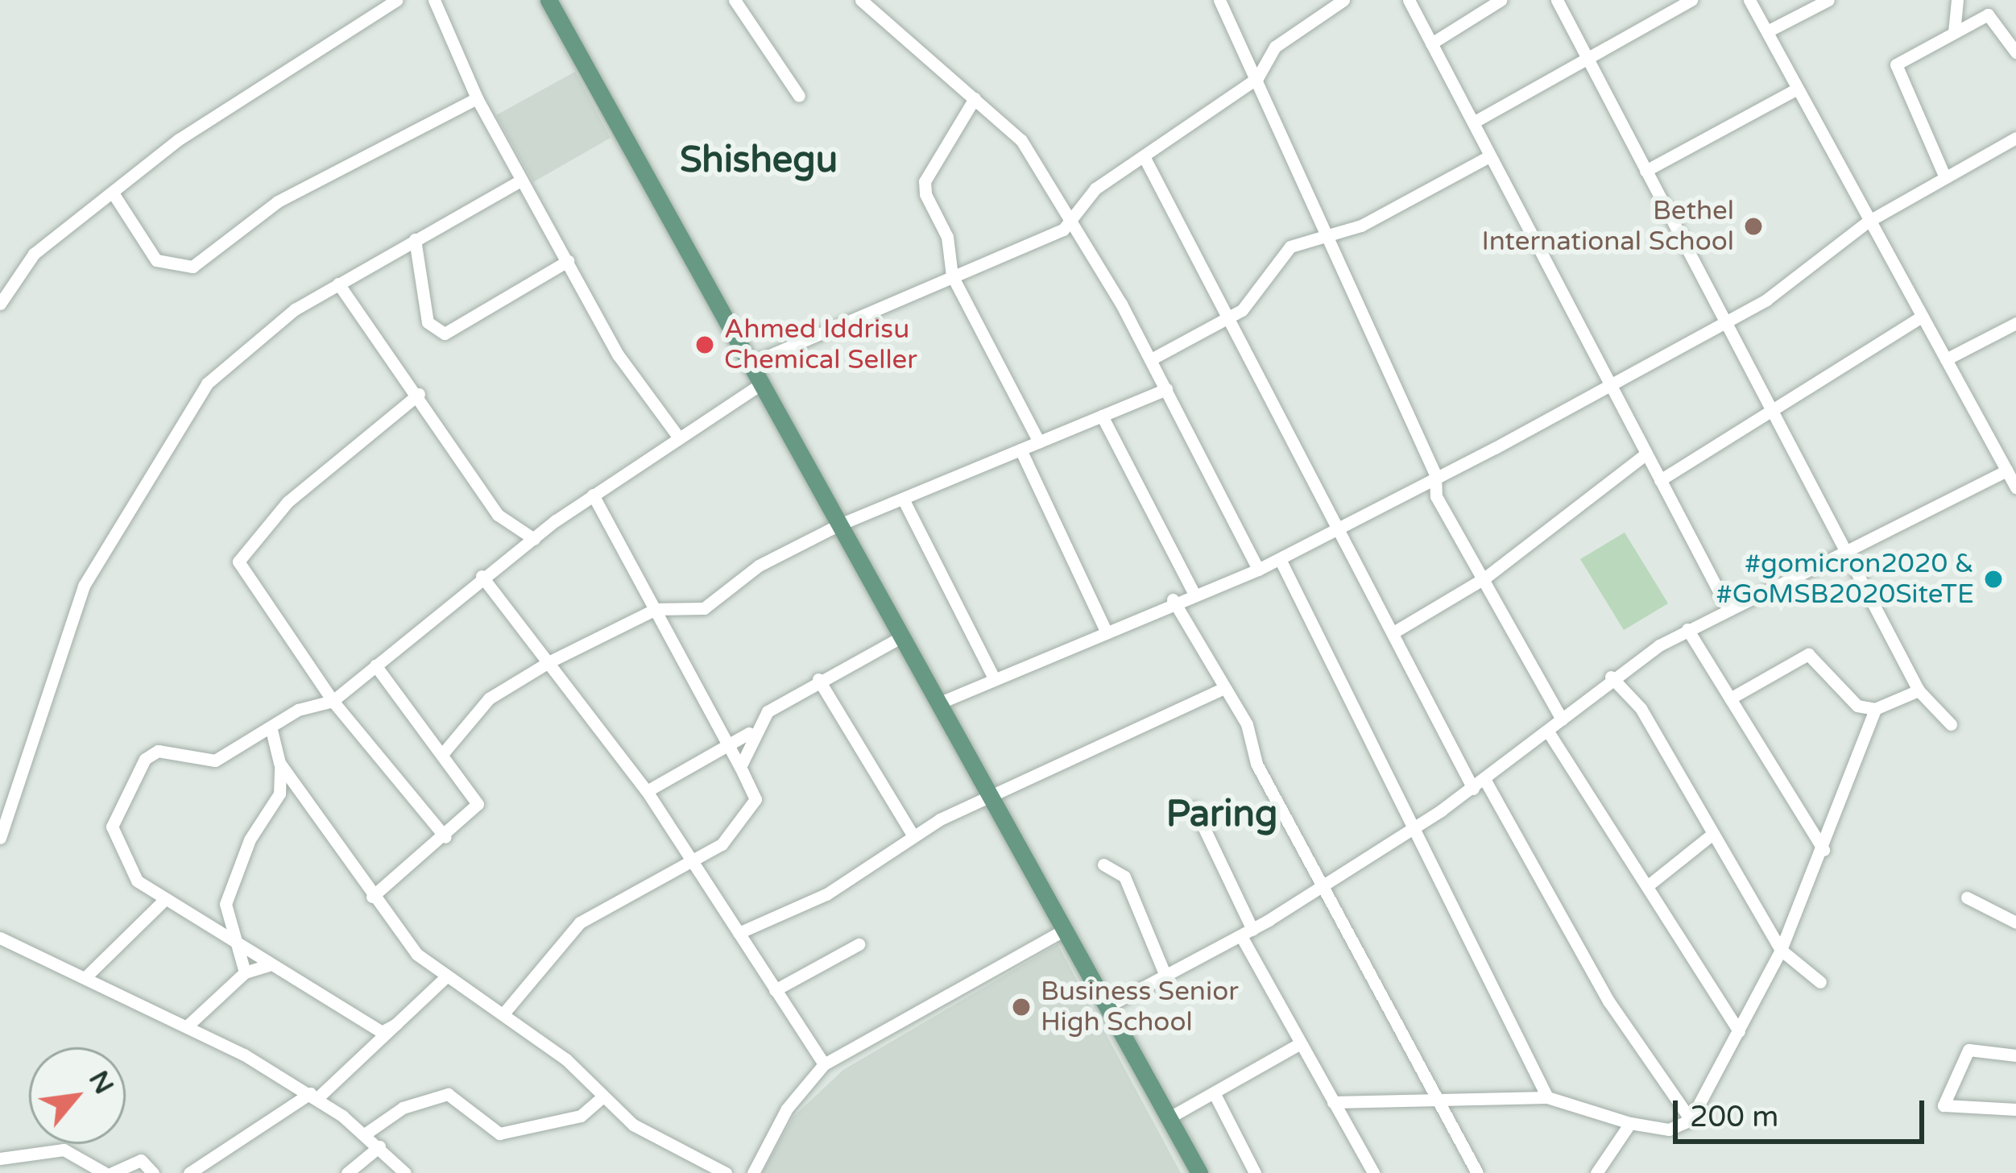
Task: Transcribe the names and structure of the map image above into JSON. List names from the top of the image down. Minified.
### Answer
{"districts":["Shishegu","Paring"],"places":["Bethel International School","Ahmed Iddrisu Chemical Seller","#gomicron2020 & #GoMSB2020SiteTE","Business Senior High School"],"scale_bar":"200 m","north":"top right"}
